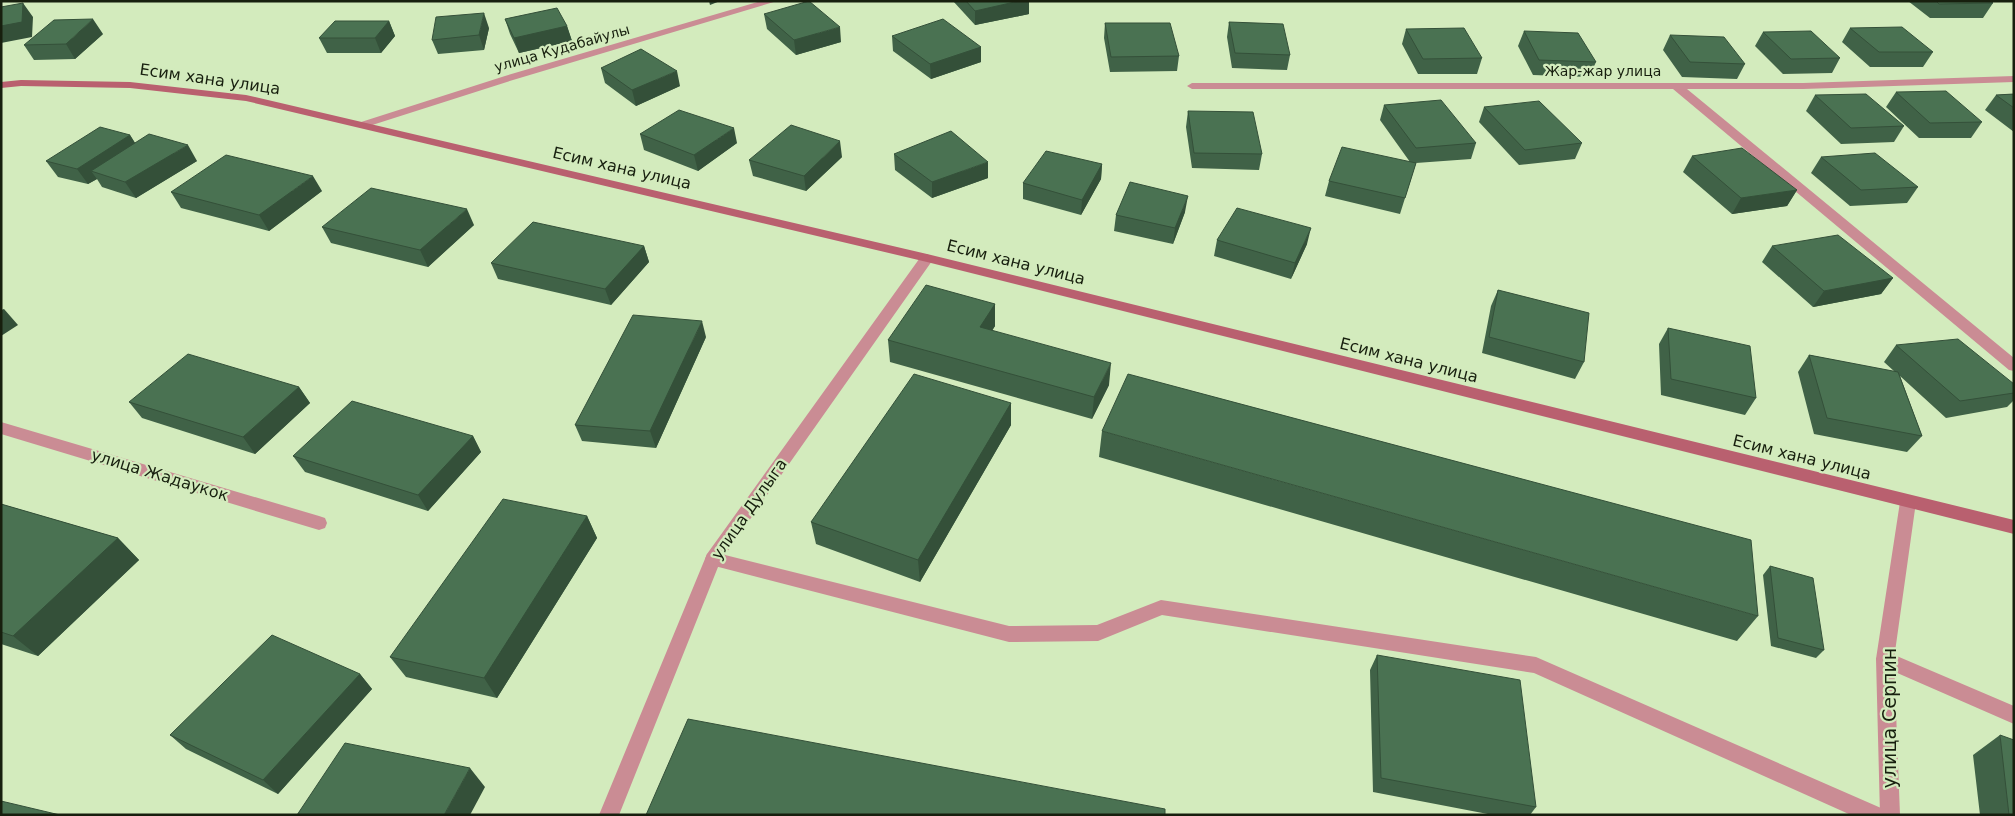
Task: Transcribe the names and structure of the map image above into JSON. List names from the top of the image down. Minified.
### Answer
{"streets":{"street":["улица Кудабайулы","Жар-жар улица","Есим хана улица","улица Жадаукок","улица Дулыга","улица Серпин"]},"crossings":[["улица Кудабайулы","Есим хана улица"],["Есим хана улица","улица Дулыга"],["Есим хана улица","улица Серпин"]]}
